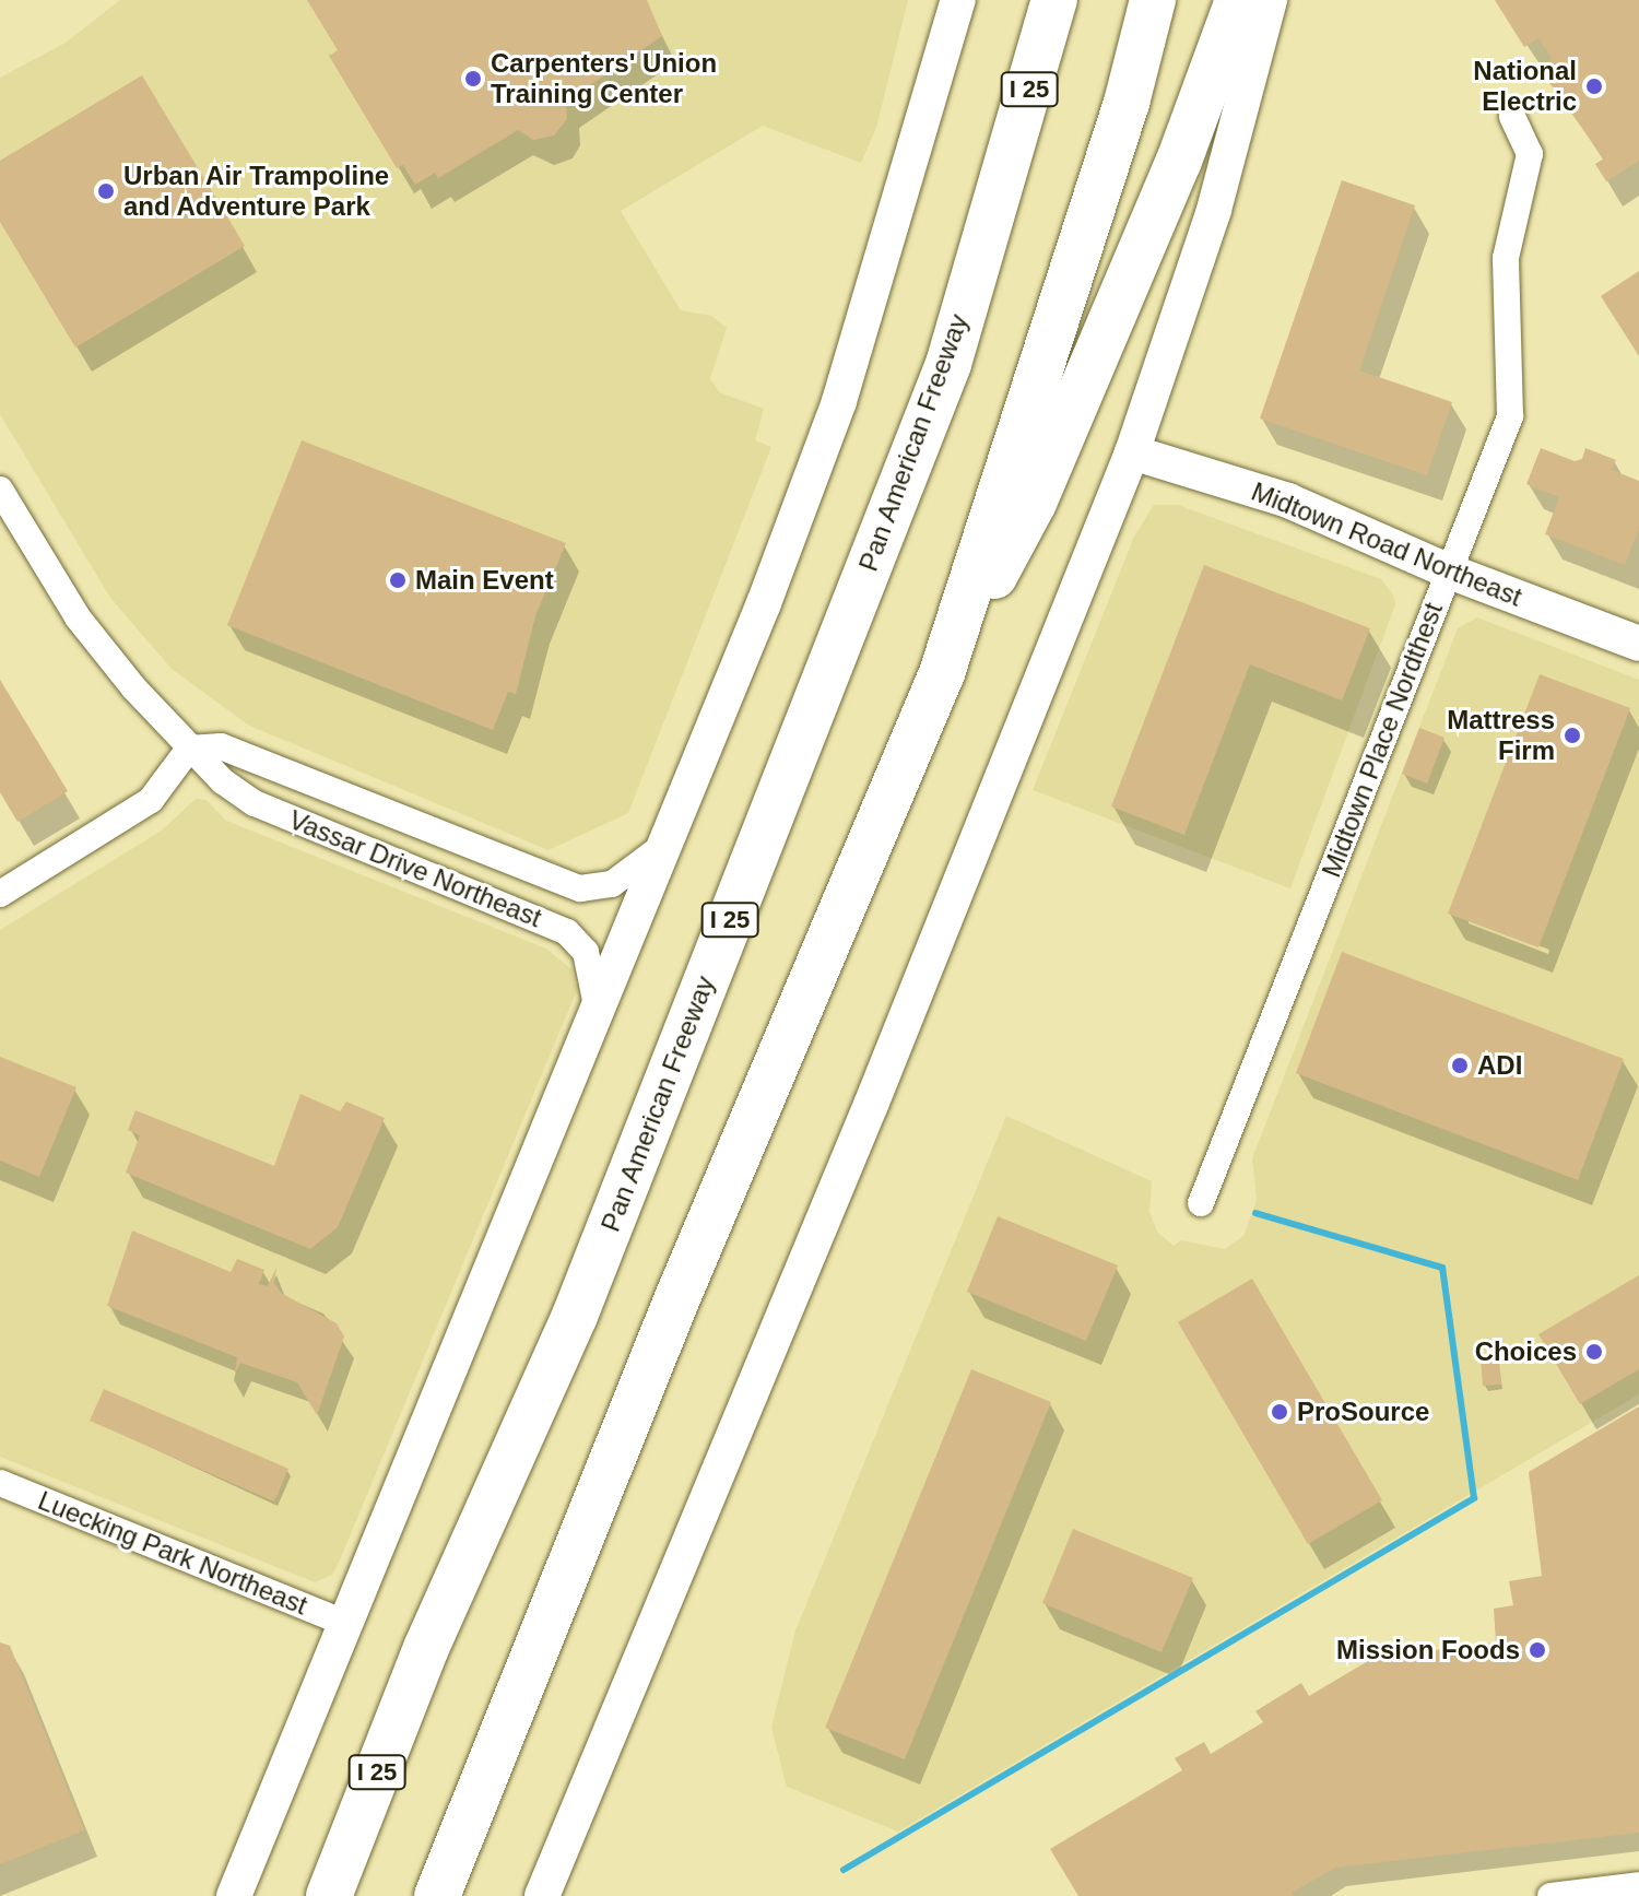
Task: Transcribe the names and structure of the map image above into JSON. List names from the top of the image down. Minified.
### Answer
{"streets":{"highway":["I 25","Pan American Freeway"],"main road":["Midtown Road Northeast"],"street":["Midtown Place Nordthest","Vassar Drive Northeast","Luecking Park Northeast"]},"crossings":[["Midtown Road Northeast","Midtown Place Nordthest"]],"places":["Carpenters' Union Training Center","National Electric","Urban Air Trampoline and Adventure Park","Main Event","Mattress Firm","ADI","Choices","ProSource","Mission Foods"]}
